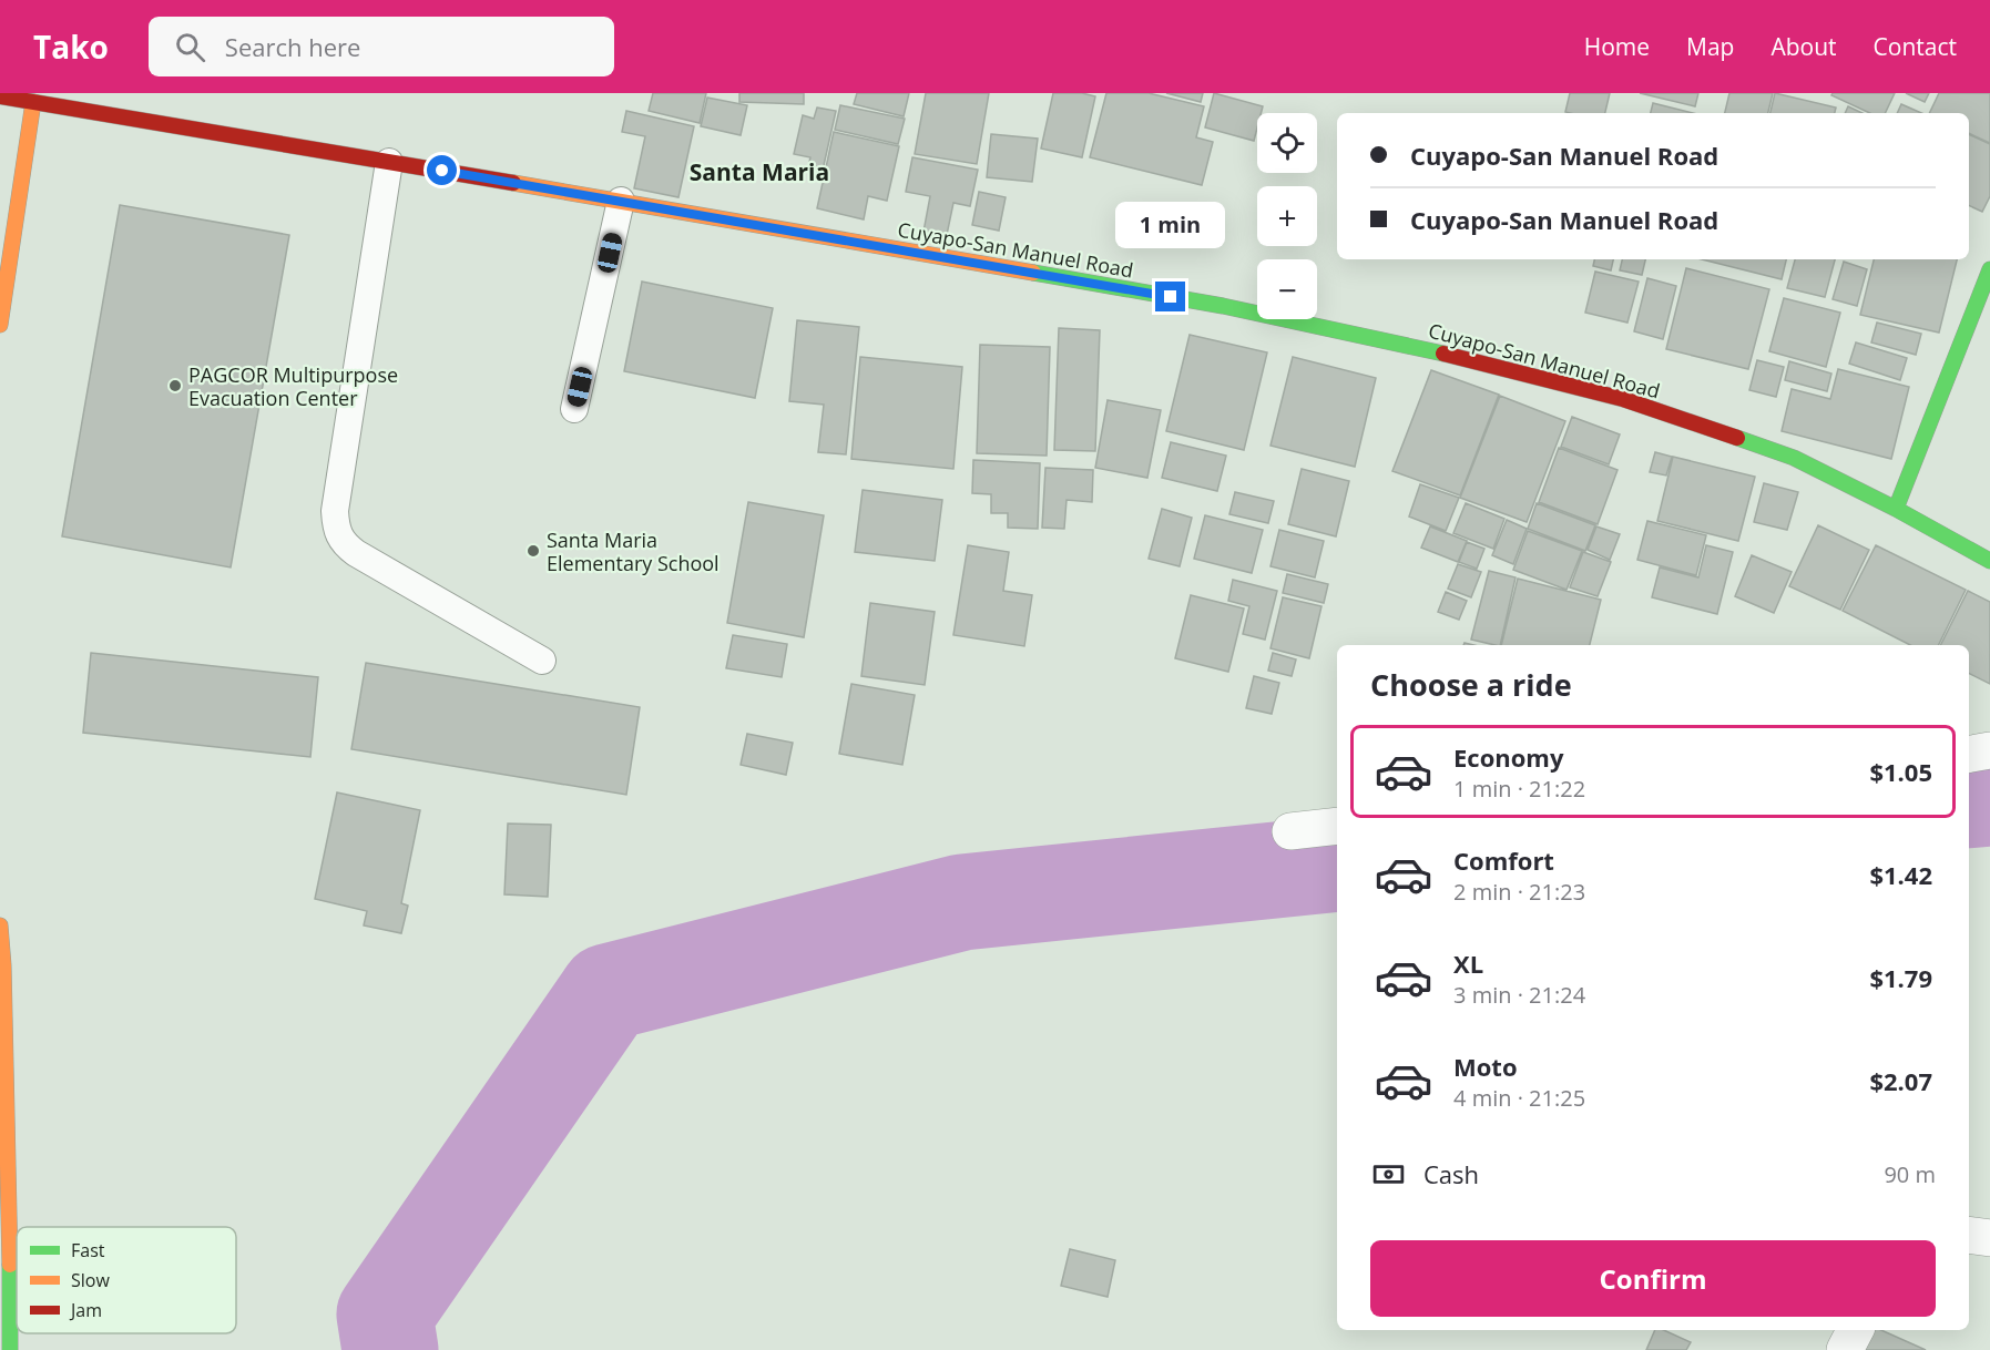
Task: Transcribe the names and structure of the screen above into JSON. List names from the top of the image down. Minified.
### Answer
{"streets":{"street":["Cuyapo-San Manuel Road"]},"districts":["Santa Maria"],"places":["PAGCOR Multipurpose Evacuation Center","Santa Maria Elementary School"],"legend":["Fast","Slow","Jam"],"page":{"header":"Tako","search":"Search here","nav":["Home","Map","About","Contact"],"map_buttons":["+","−"],"banner":["Cuyapo-San Manuel Road","Cuyapo-San Manuel Road"],"bubble":"1 min","heading":"Choose a ride","list":[{"name":"Economy","note":"1 min · 21:22","value":"$1.05"},{"name":"Comfort","note":"2 min · 21:23","value":"$1.42"},{"name":"XL","note":"3 min · 21:24","value":"$1.79"},{"name":"Moto","note":"4 min · 21:25","value":"$2.07"}],"pay":["Cash","90 m"],"buttons":"Confirm"}}
